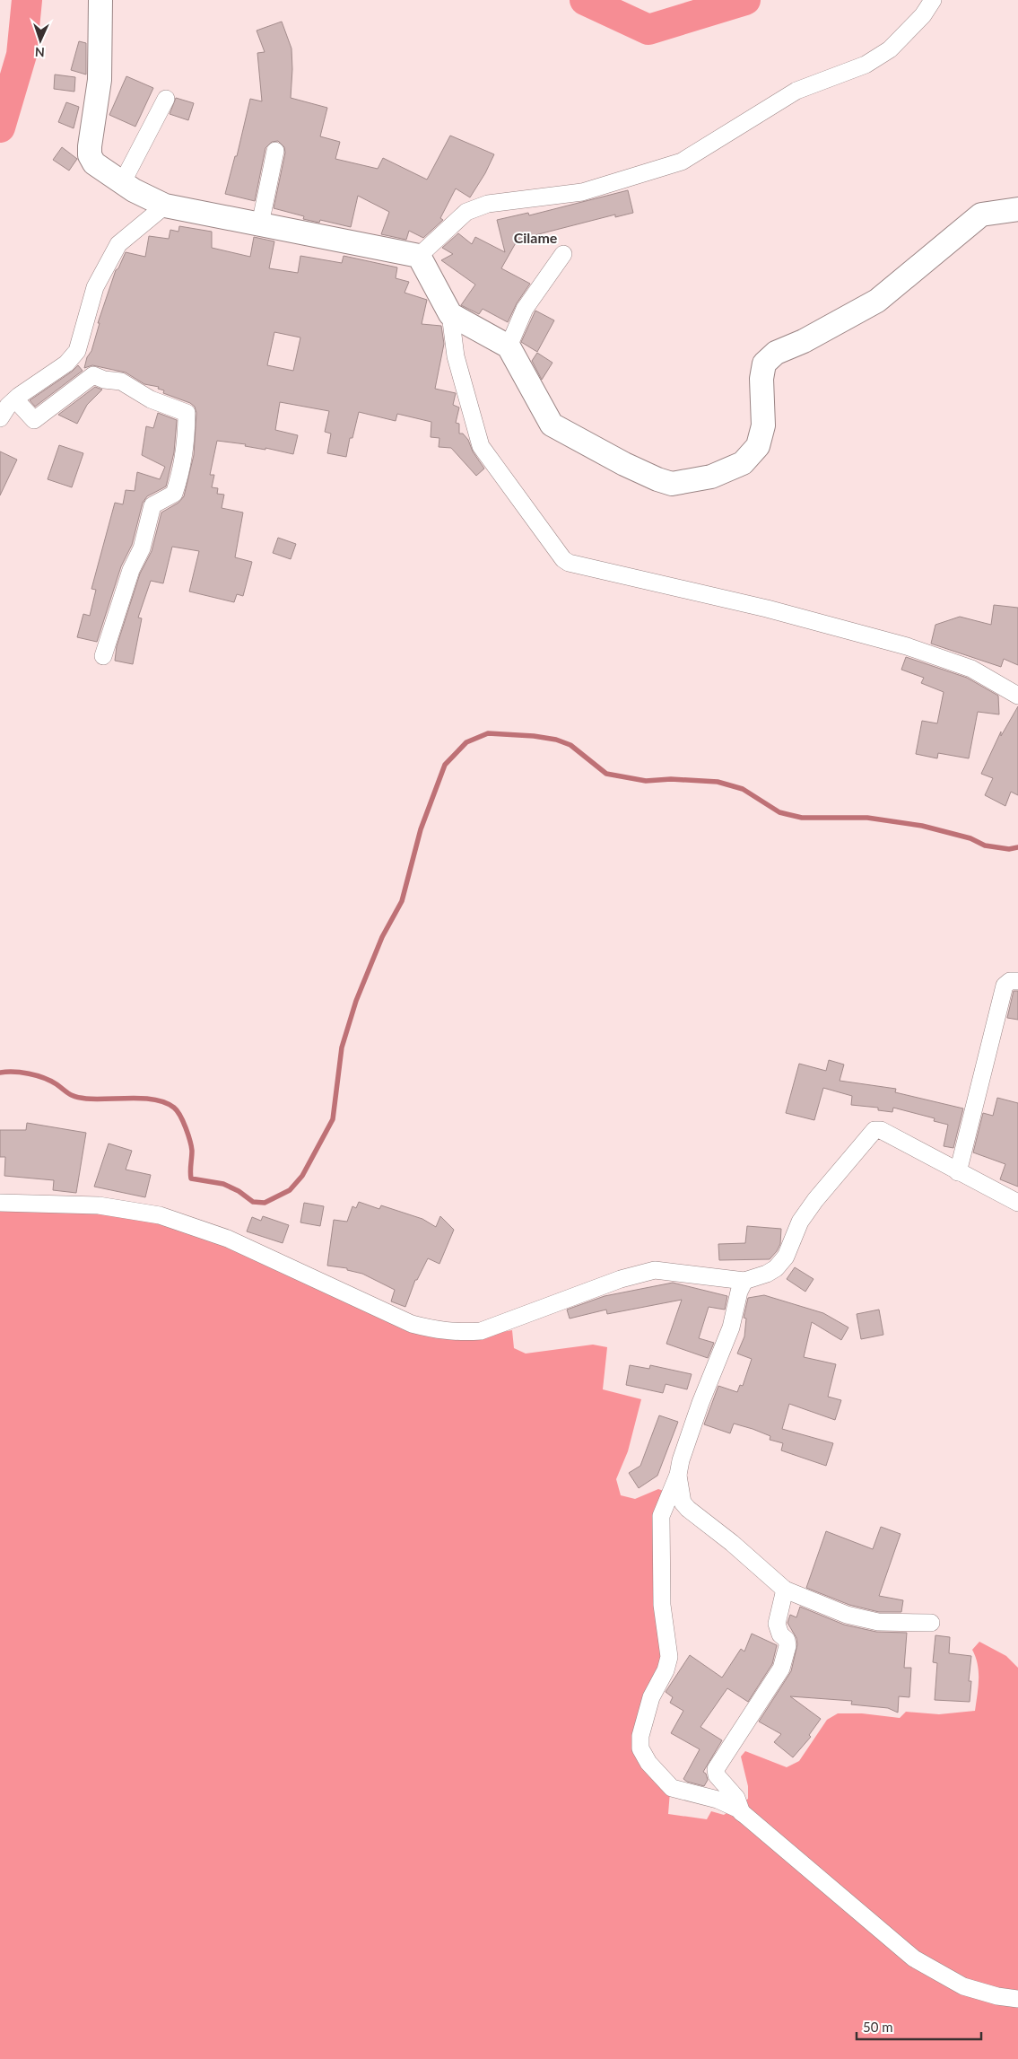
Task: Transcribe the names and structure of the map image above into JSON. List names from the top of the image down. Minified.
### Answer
{"districts":["Cilame"],"scale_bar":"50 m","north":"bottom"}
